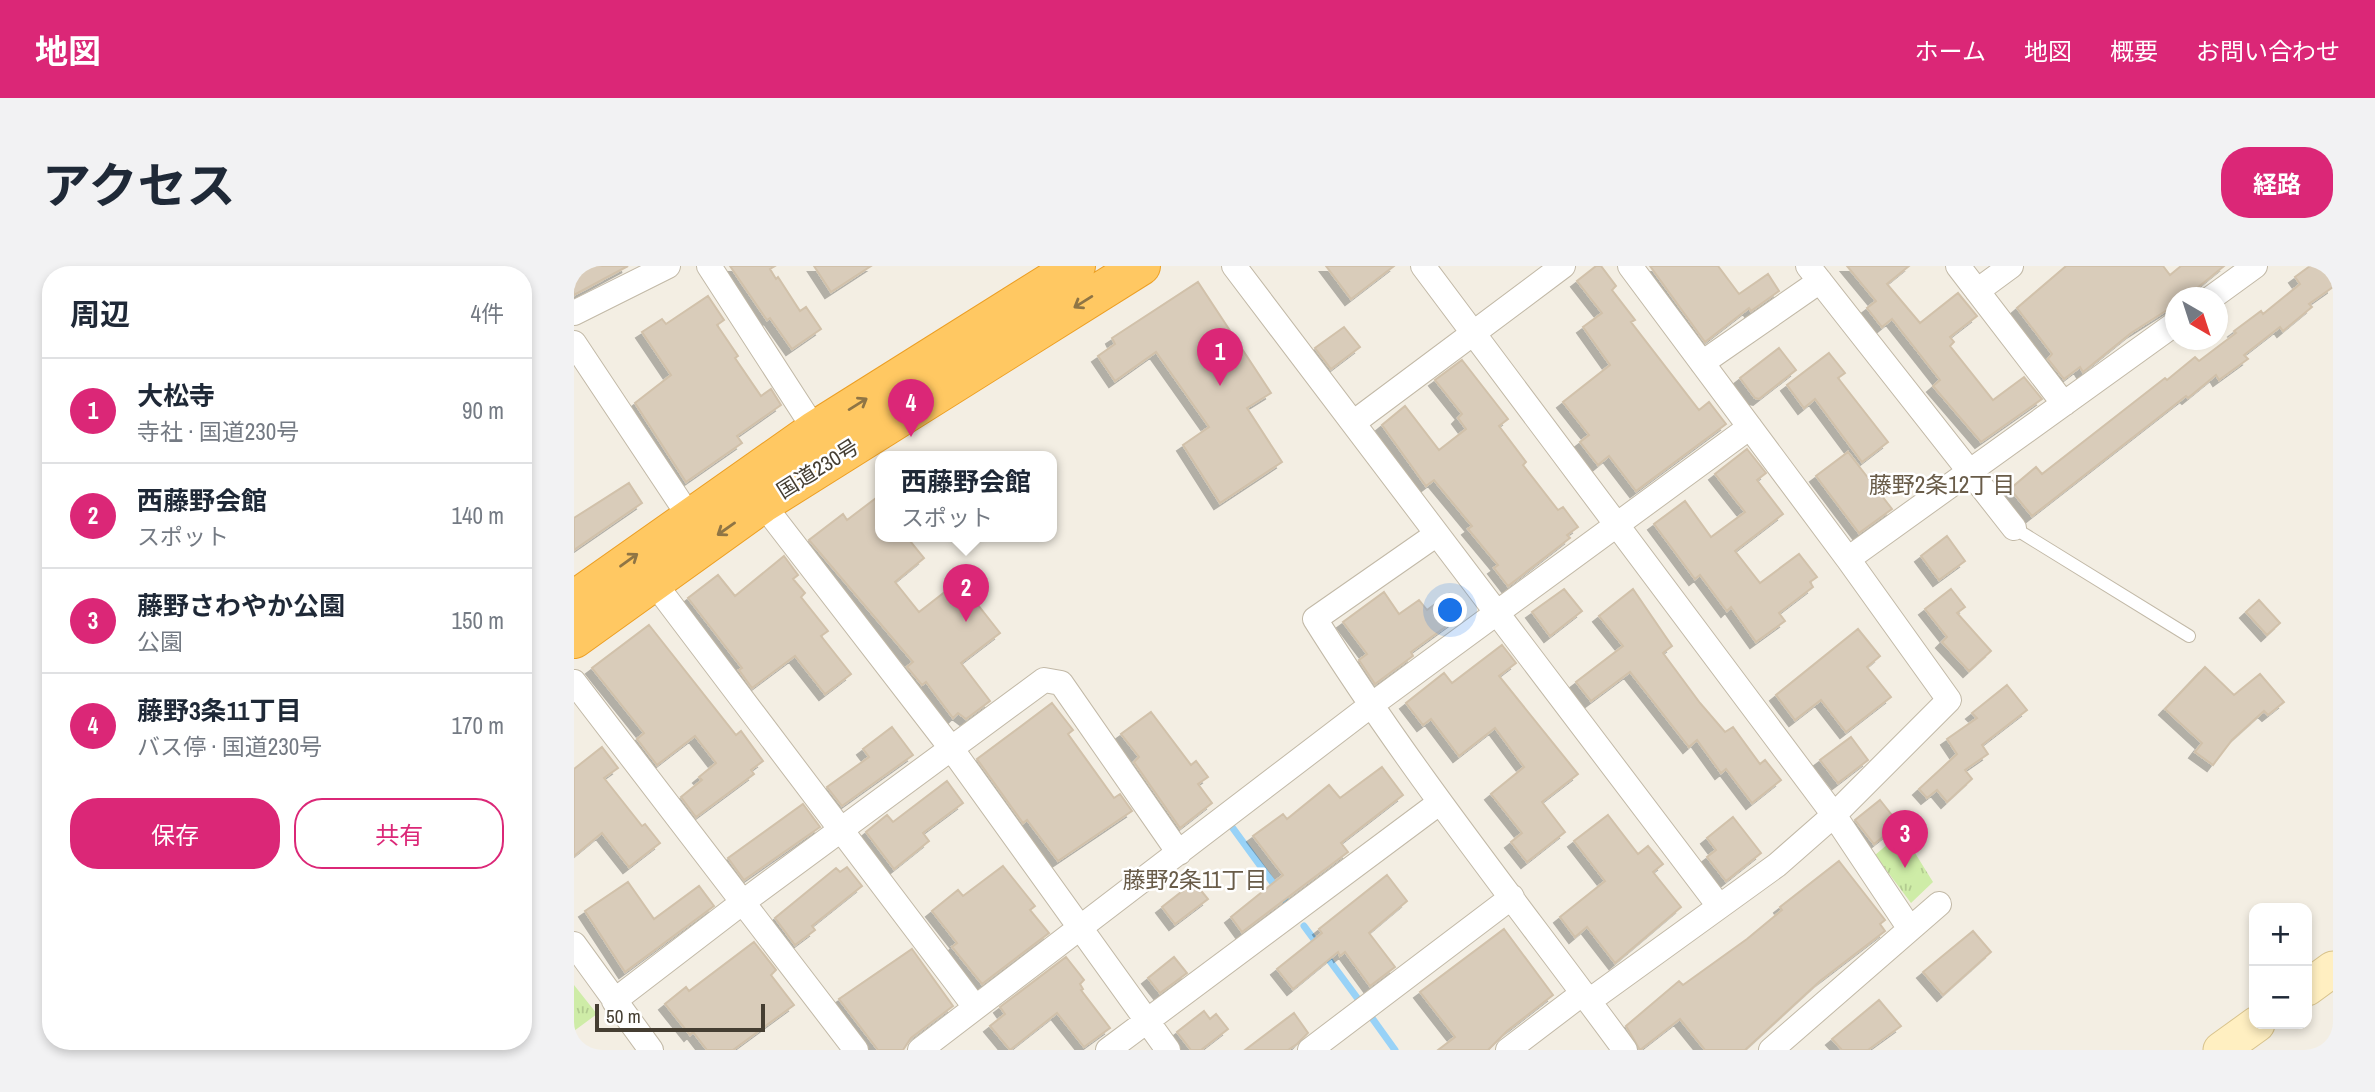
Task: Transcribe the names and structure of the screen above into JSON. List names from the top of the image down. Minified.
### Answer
{"streets":{"highway":["国道230号"]},"districts":["藤野2条12丁目","藤野2条11丁目"],"scale_bar":"50 m","north":"bottom right","page":{"header":"地図","nav":["ホーム","地図","概要","お問い合わせ"],"title":"アクセス","buttons":["経路",["保存","共有"]],"heading":["周辺","4件"],"pins":["1","4","2","3"],"list":[{"mark":"1","name":"大松寺","note":"寺社 · 国道230号","value":"90 m"},{"mark":"2","name":"西藤野会館","note":"スポット","value":"140 m"},{"mark":"3","name":"藤野さわやか公園","note":"公園","value":"150 m"},{"mark":"4","name":"藤野3条11丁目","note":"バス停 · 国道230号","value":"170 m"}],"popup":["西藤野会館","スポット"],"map_buttons":["+","−"],"scale":"50 m"}}
